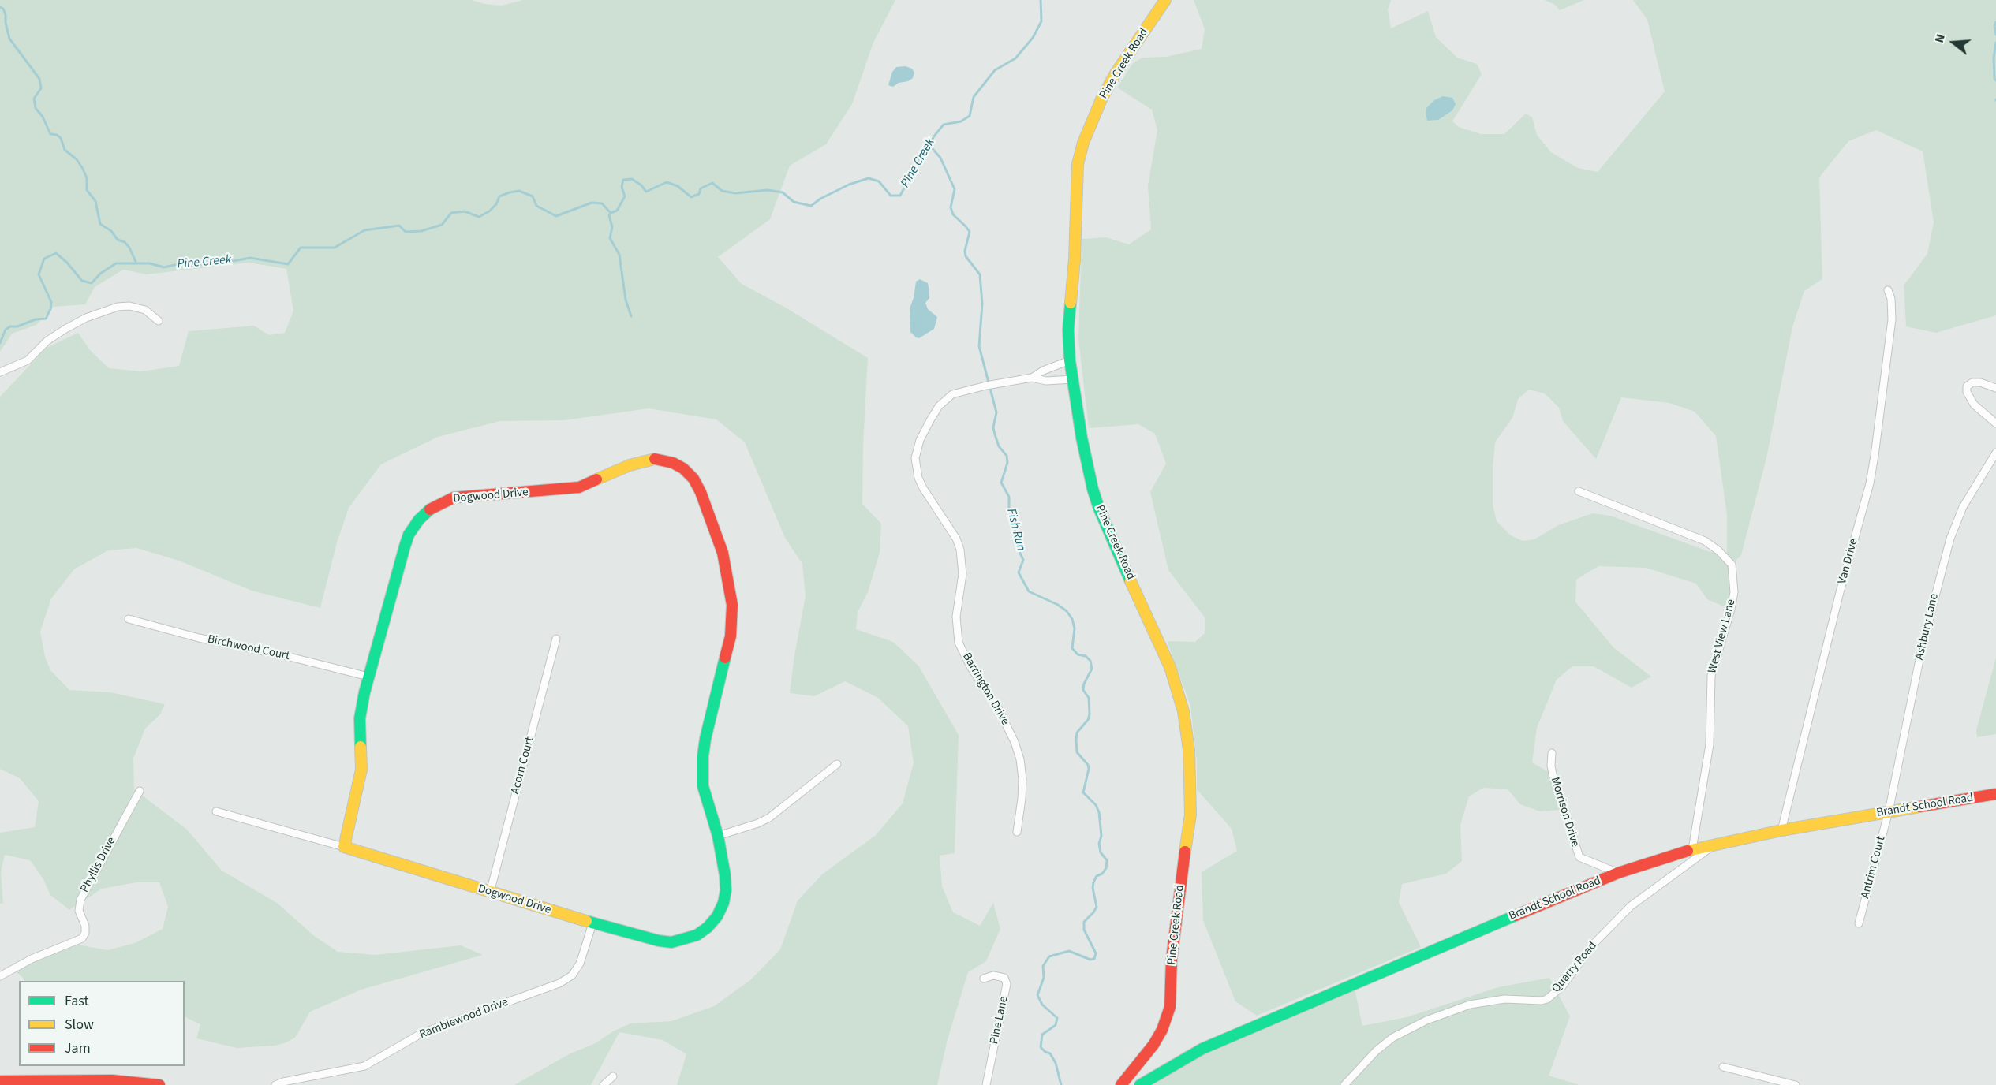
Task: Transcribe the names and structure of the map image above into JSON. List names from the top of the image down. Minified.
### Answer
{"streets":{"street":["Pine Creek Road","Dogwood Drive","Van Drive","Ashbury Lane","West View Lane","Birchwood Court","Barrington Drive","Acorn Court","Brandt School Road","Morrison Drive","Phyllis Drive","Antrim Court","Quarry Road","Ramblewood Drive","Pine Lane"]},"crossings":[["Pine Creek Road","Barrington Drive"],["Dogwood Drive","Birchwood Court"],["Dogwood Drive","Acorn Court"],["Dogwood Drive","Ramblewood Drive"],["Van Drive","Brandt School Road"],["Ashbury Lane","Brandt School Road"],["Ashbury Lane","Antrim Court"],["West View Lane","Brandt School Road"],["Brandt School Road","Morrison Drive"],["Brandt School Road","Antrim Court"],["Brandt School Road","Quarry Road"]],"water":["Pine Creek","Fish Run"],"legend":["Fast","Slow","Jam"],"north":"left"}
